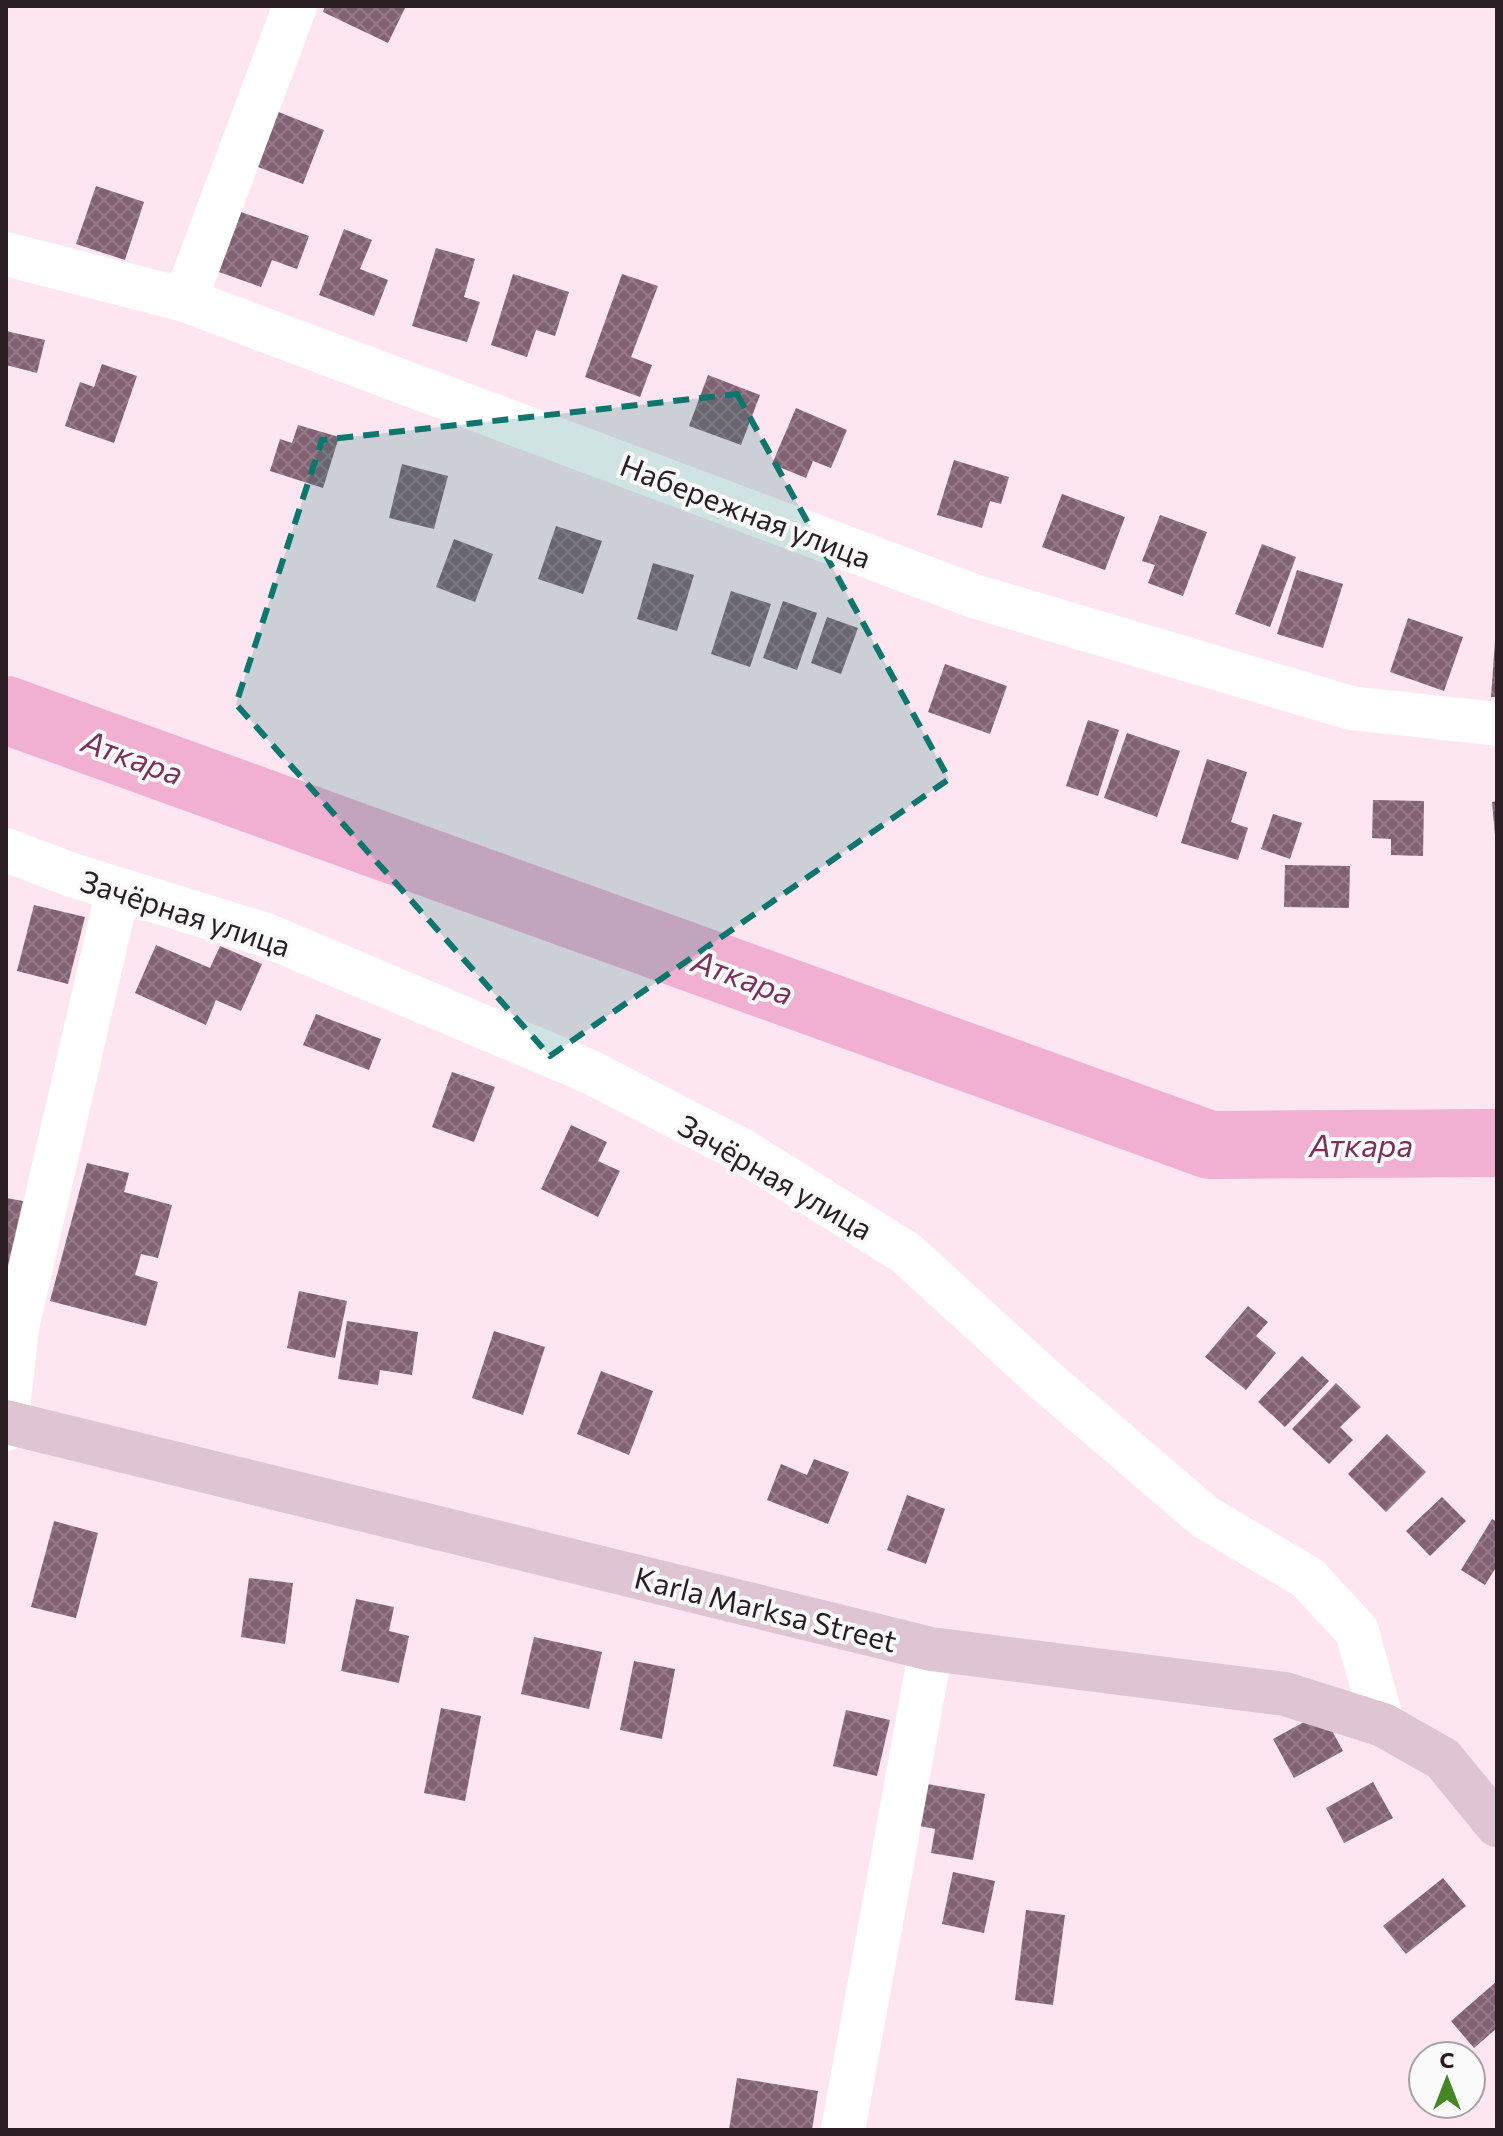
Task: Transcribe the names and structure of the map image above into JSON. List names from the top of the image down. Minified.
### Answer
{"streets":{"street":["Набережная улица","Зачёрная улица","Karla Marksa Street"]},"crossings":[["Зачёрная улица","Karla Marksa Street"]],"water":["Аткара"],"north":"top"}
